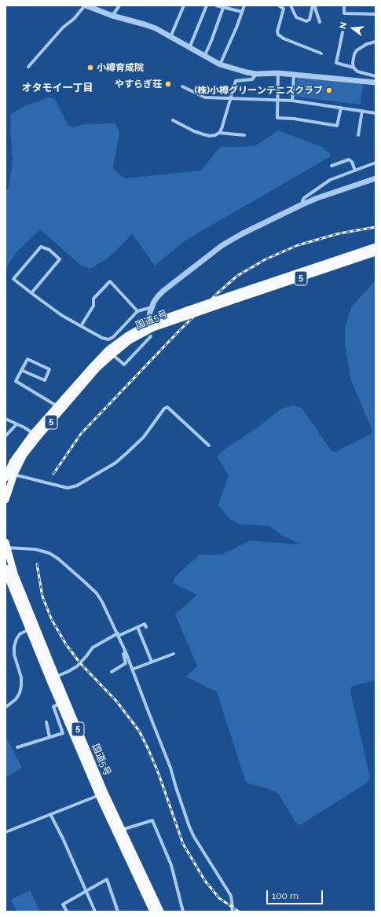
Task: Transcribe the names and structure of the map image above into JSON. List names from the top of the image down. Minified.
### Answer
{"streets":{"highway":["5","国道5号"]},"districts":["オタモイ一丁目"],"places":["小樽育成院","やすらぎ荘","(株)小樽グリーンテニスクラブ"],"scale_bar":"100 m","north":"left"}
